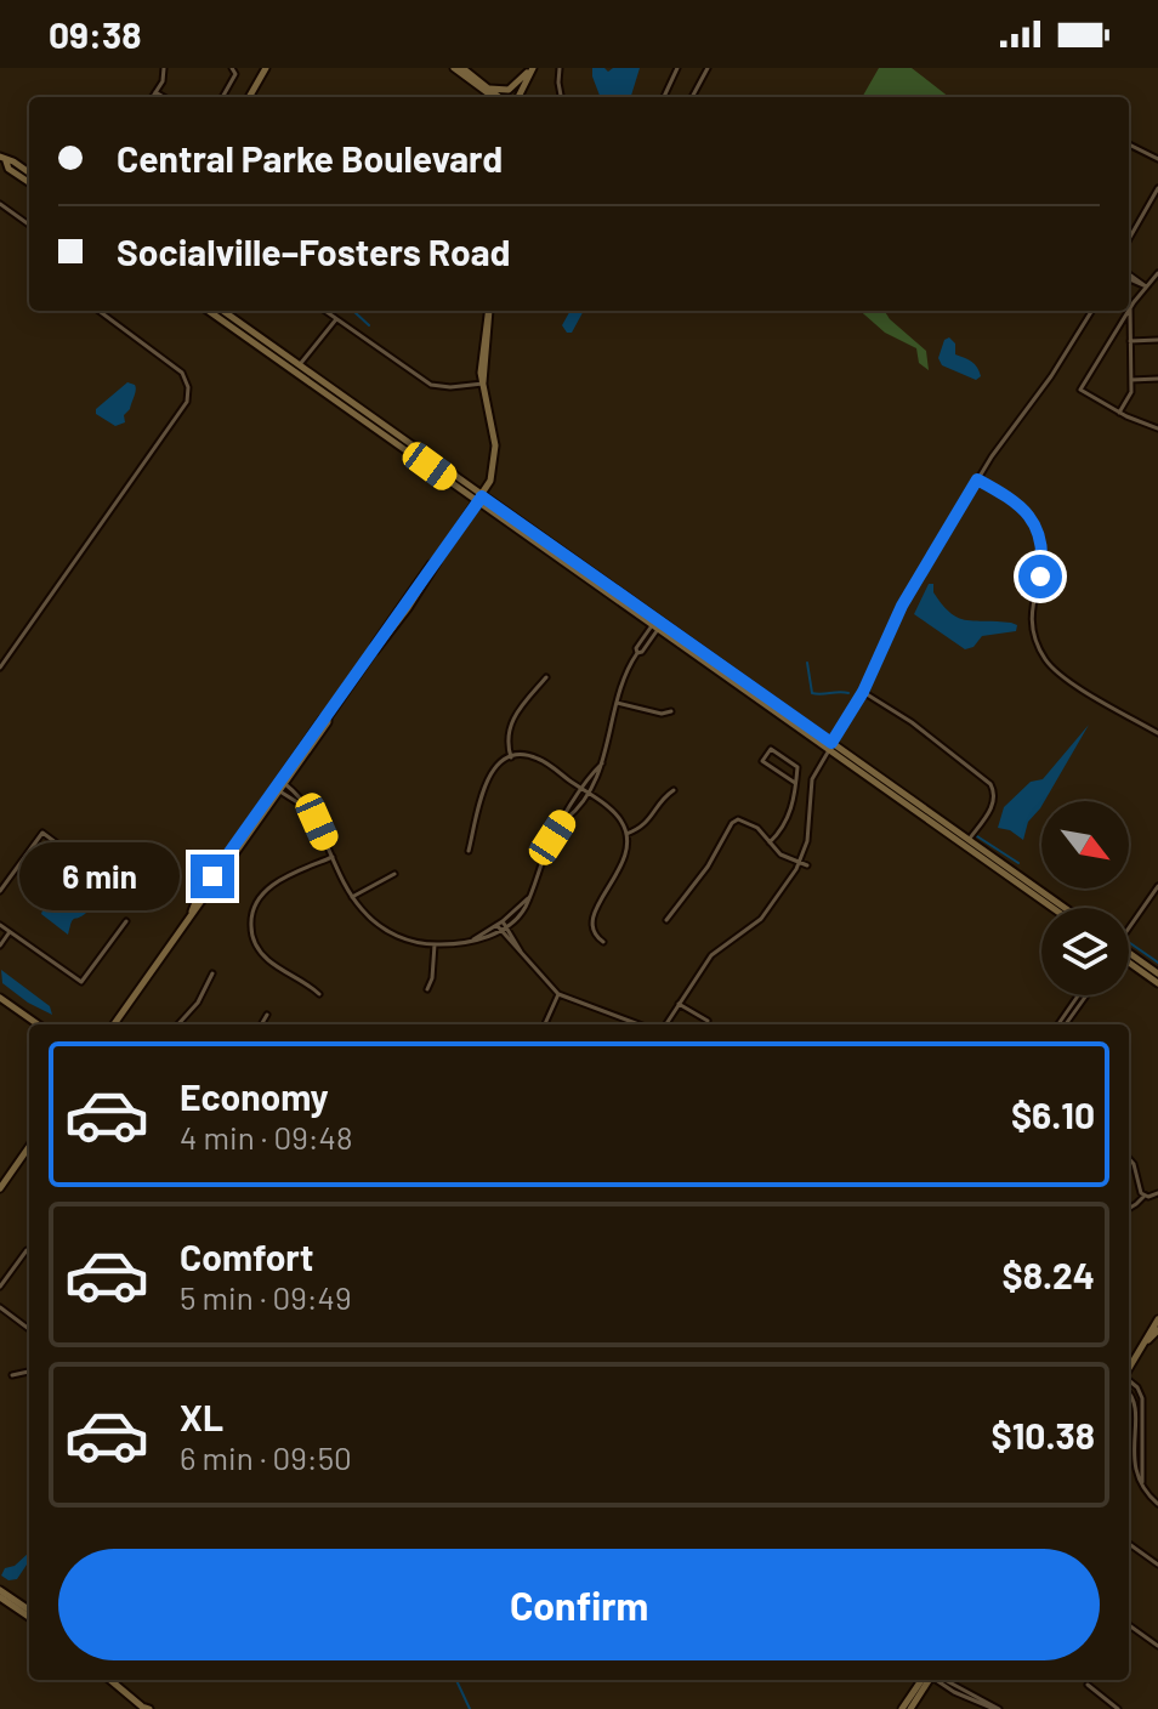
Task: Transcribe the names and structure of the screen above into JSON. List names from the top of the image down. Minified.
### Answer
{"north":"bottom right","page":{"status":"09:38","banner":["Central Parke Boulevard","Socialville–Fosters Road"],"bubble":"6 min","list":[{"name":"Economy","note":"4 min · 09:48","value":"$6.10"},{"name":"Comfort","note":"5 min · 09:49","value":"$8.24"},{"name":"XL","note":"6 min · 09:50","value":"$10.38"}],"buttons":"Confirm"}}
